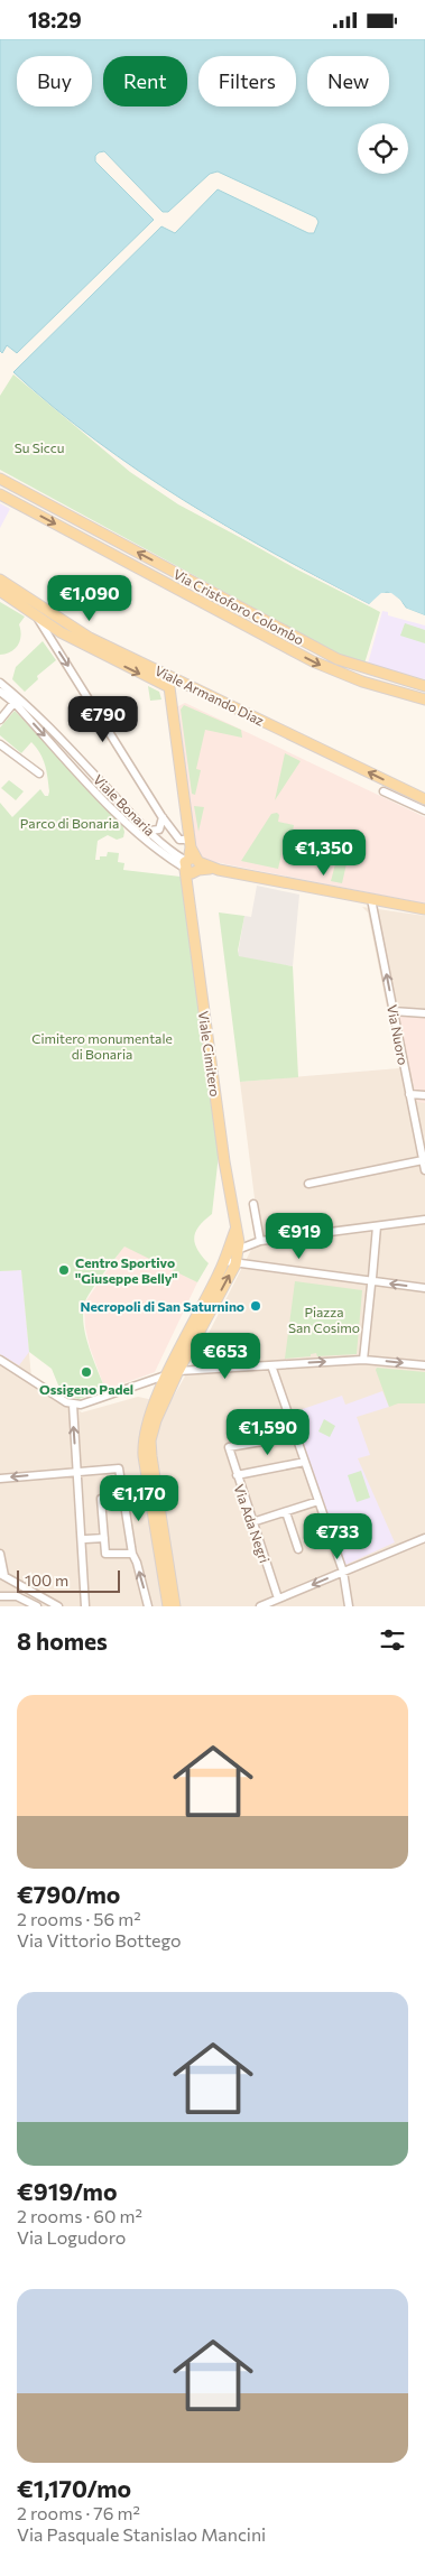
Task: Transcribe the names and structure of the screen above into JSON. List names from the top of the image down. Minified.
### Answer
{"streets":{"main road":["Via Cristoforo Colombo","Viale Armando Diaz","Viale Cimitero"],"street":["Viale Bonaria","Via Nuoro","Via Ada Negri"]},"crossings":[["Viale Bonaria","Viale Cimitero"]],"one_way":["Via Nuoro"],"parks":["Su Siccu","Parco di Bonaria","Cimitero monumentale di Bonaria","Piazza San Cosimo"],"places":["Centro Sportivo \"Giuseppe Belly\"","Necropoli di San Saturnino","Ossigeno Padel"],"scale_bar":"100 m","page":{"status":"18:29","chip":["Buy","Rent","Filters","New"],"price":["€1,090","€790","€1,350","€919","€653","€1,590","€1,170","€733"],"scale":"100 m","heading":"8 homes","list":[{"name":"€790/mo","note":"2 rooms · 56 m² · Via Vittorio Bottego"},{"name":"€919/mo","note":"2 rooms · 60 m² · Via Logudoro"},{"name":"€1,170/mo","note":"2 rooms · 76 m² · Via Pasquale Stanislao Mancini"}]}}
